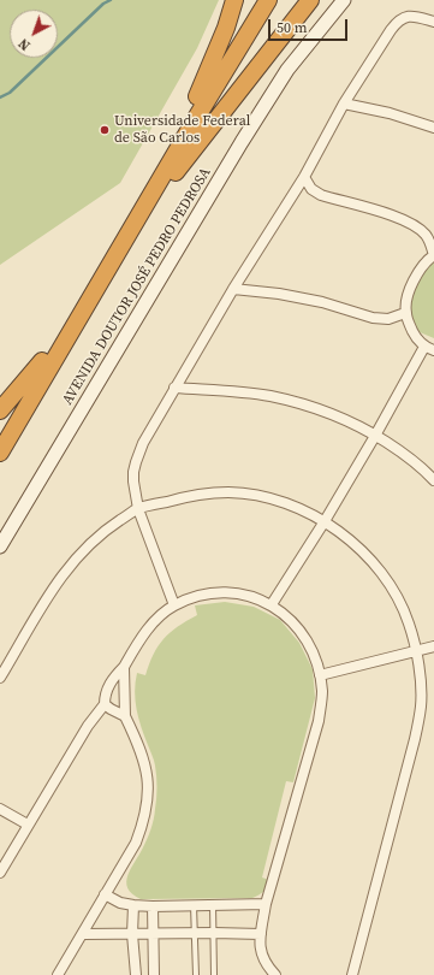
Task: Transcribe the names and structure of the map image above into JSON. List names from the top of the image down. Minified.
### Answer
{"streets":{"street":["AVENIDA DOUTOR JOSÉ PEDRO PEDROSA"]},"places":["Universidade Federal de São Carlos"],"scale_bar":"50 m","north":"bottom left"}
